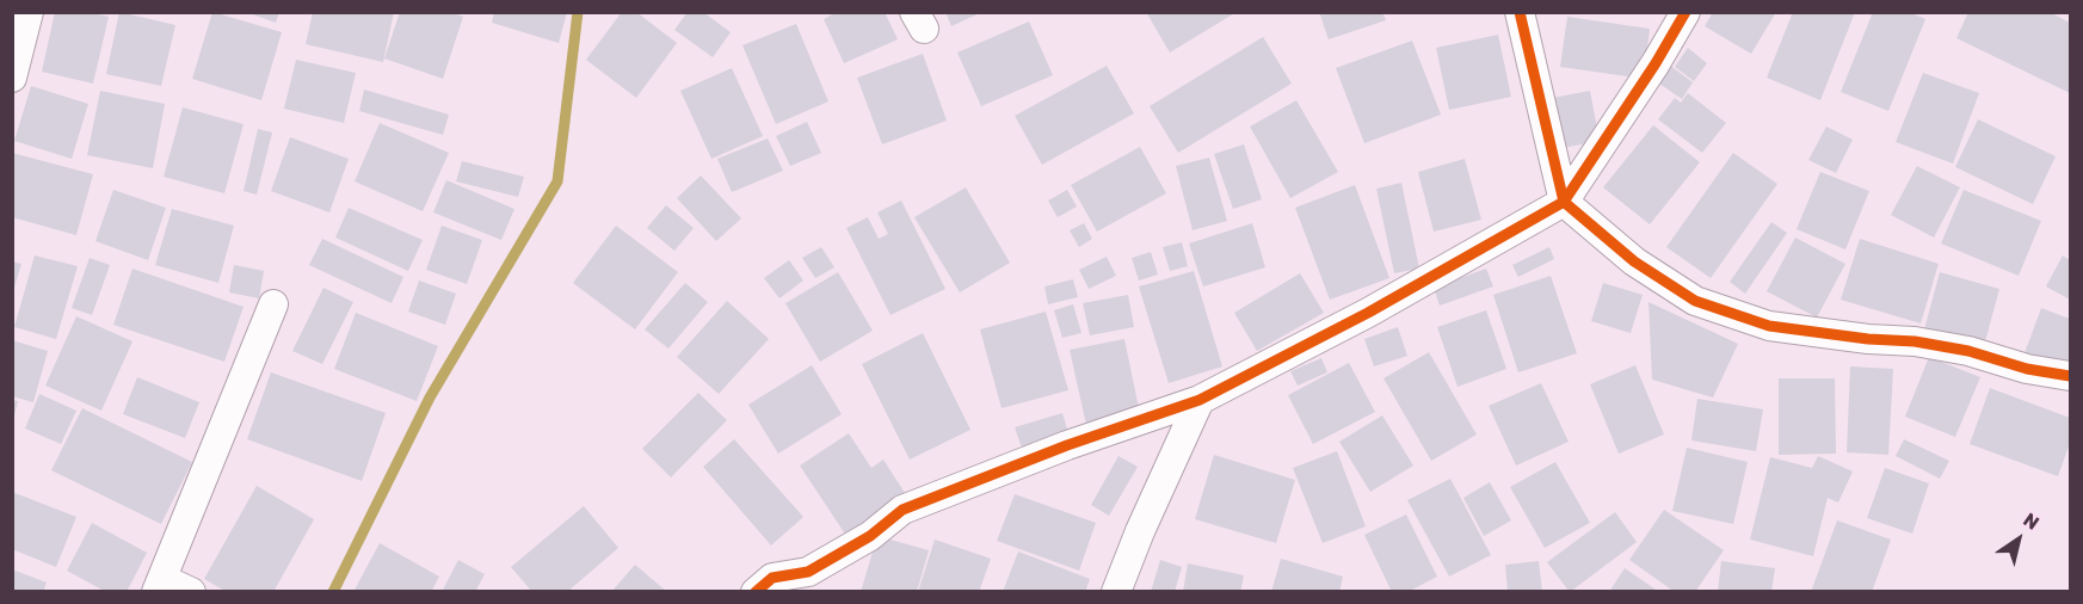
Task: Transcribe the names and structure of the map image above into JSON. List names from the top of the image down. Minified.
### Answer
{"north":"top right"}
